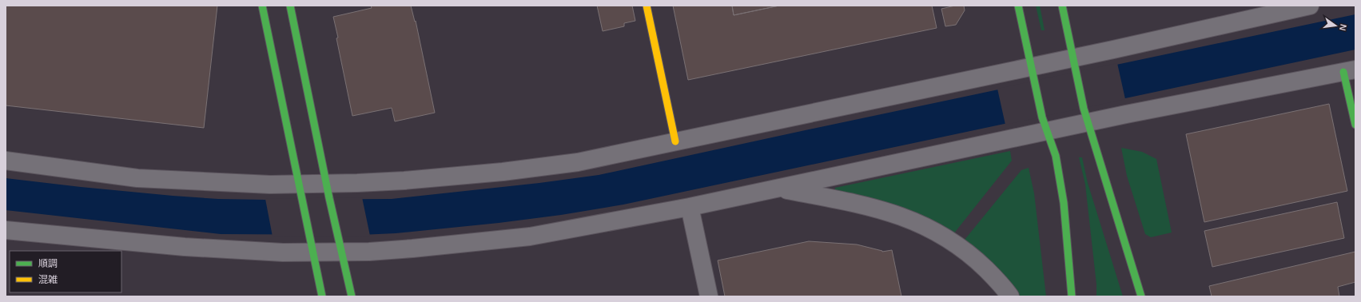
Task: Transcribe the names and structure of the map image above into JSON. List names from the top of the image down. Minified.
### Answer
{"legend":["順調","混雑"],"north":"right"}
